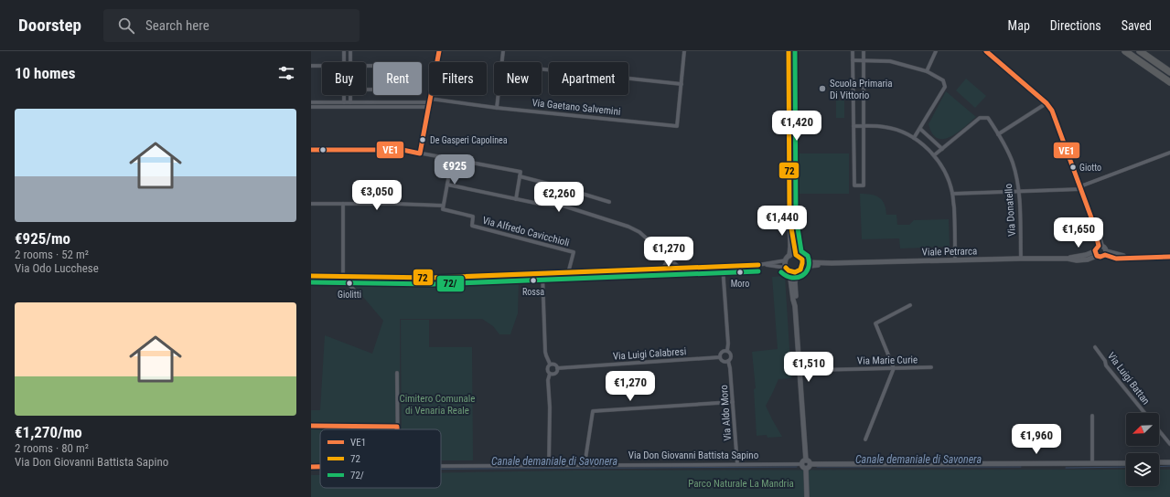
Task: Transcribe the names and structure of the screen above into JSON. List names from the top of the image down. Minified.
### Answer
{"streets":{"street":["Via Gaetano Salvemini","Via Donatello","Via Alfredo Cavicchioli","Viale Petrarca","Via Luigi Calabresi","Via Marie Curie","Via Luigi Battan","Via Aldo Moro","Via Don Giovanni Battista Sapino"]},"crossings":[["Via Donatello","Viale Petrarca"],["Via Luigi Calabresi","Via Aldo Moro"],["Via Aldo Moro","Via Don Giovanni Battista Sapino"]],"water":["Canale demaniale di Savonera"],"parks":["Cimitero Comunale di Venaria Reale","Parco Naturale La Mandria"],"places":["Scuola Primaria Di Vittorio","De Gasperi Capolinea","Giotto","Moro","Rossa","Giolitti"],"lines":["transit line VE1","transit line 72","transit line 72/"],"legend":["VE1","72","72/"],"north":"bottom left","page":{"header":"Doorstep","search":"Search here","nav":["Map","Directions","Saved"],"heading":"10 homes","chip":["Buy","Rent","Filters","New","Apartment"],"list":[{"name":"€925/mo","note":"2 rooms · 52 m² · Via Odo Lucchese"},{"name":"€1,270/mo","note":"2 rooms · 80 m² · Via Don Giovanni Battista Sapino"}],"price":["€1,420","€925","€3,050","€2,260","€1,440","€1,650","€1,270","€1,510","€1,270","€1,960"]}}
